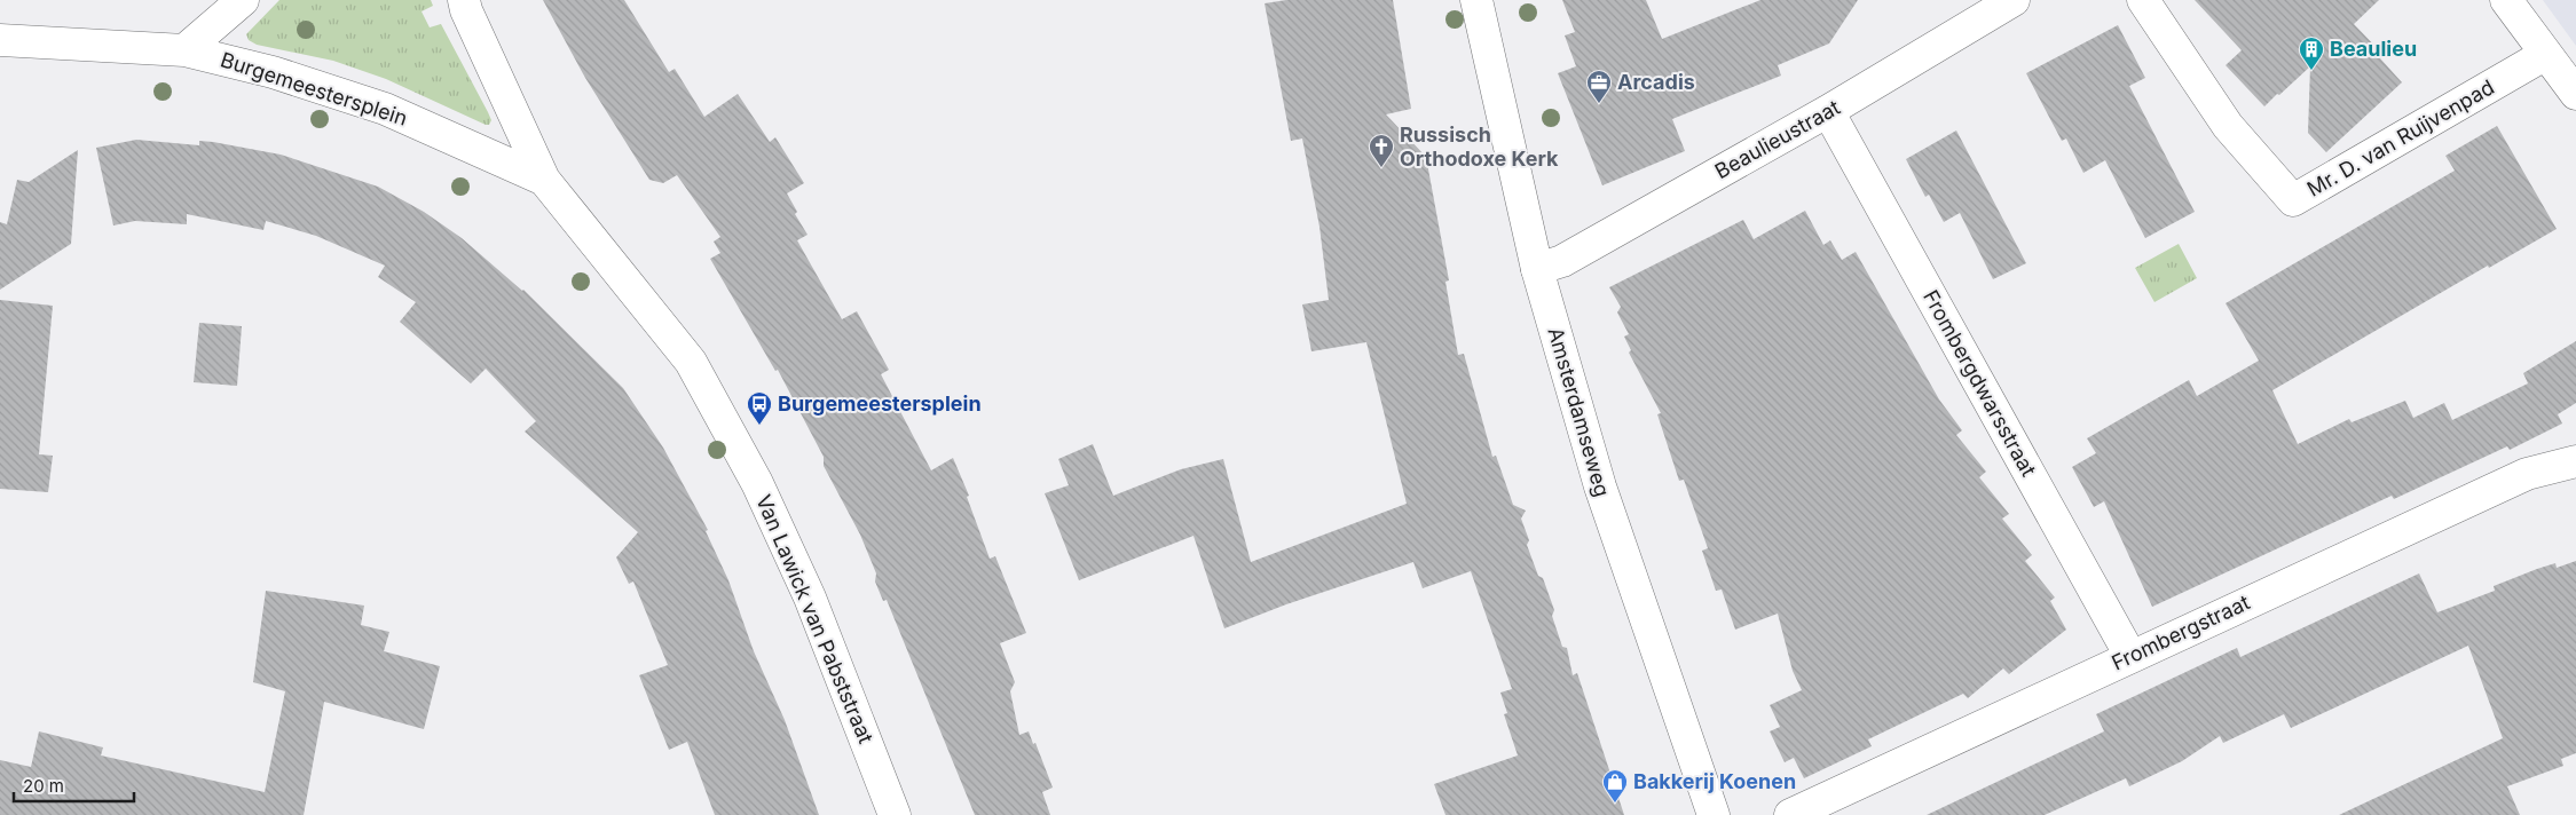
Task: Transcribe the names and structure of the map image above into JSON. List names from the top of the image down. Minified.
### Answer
{"streets":{"street":["Burgemeestersplein","Mr. D. van Ruijvenpad","Beaulieustraat","Frombergdwarsstraat","Amsterdamseweg","Van Lawick van Pabststraat","Frombergstraat"]},"crossings":[["Burgemeestersplein","Van Lawick van Pabststraat"],["Beaulieustraat","Frombergdwarsstraat"],["Beaulieustraat","Amsterdamseweg"],["Frombergdwarsstraat","Frombergstraat"]],"places":{"building":["Beaulieu"],"office":["Arcadis"],"church":["Russisch Orthodoxe Kerk"],"bus stop":["Burgemeestersplein"],"shop":["Bakkerij Koenen"]},"scale_bar":"20 m"}
